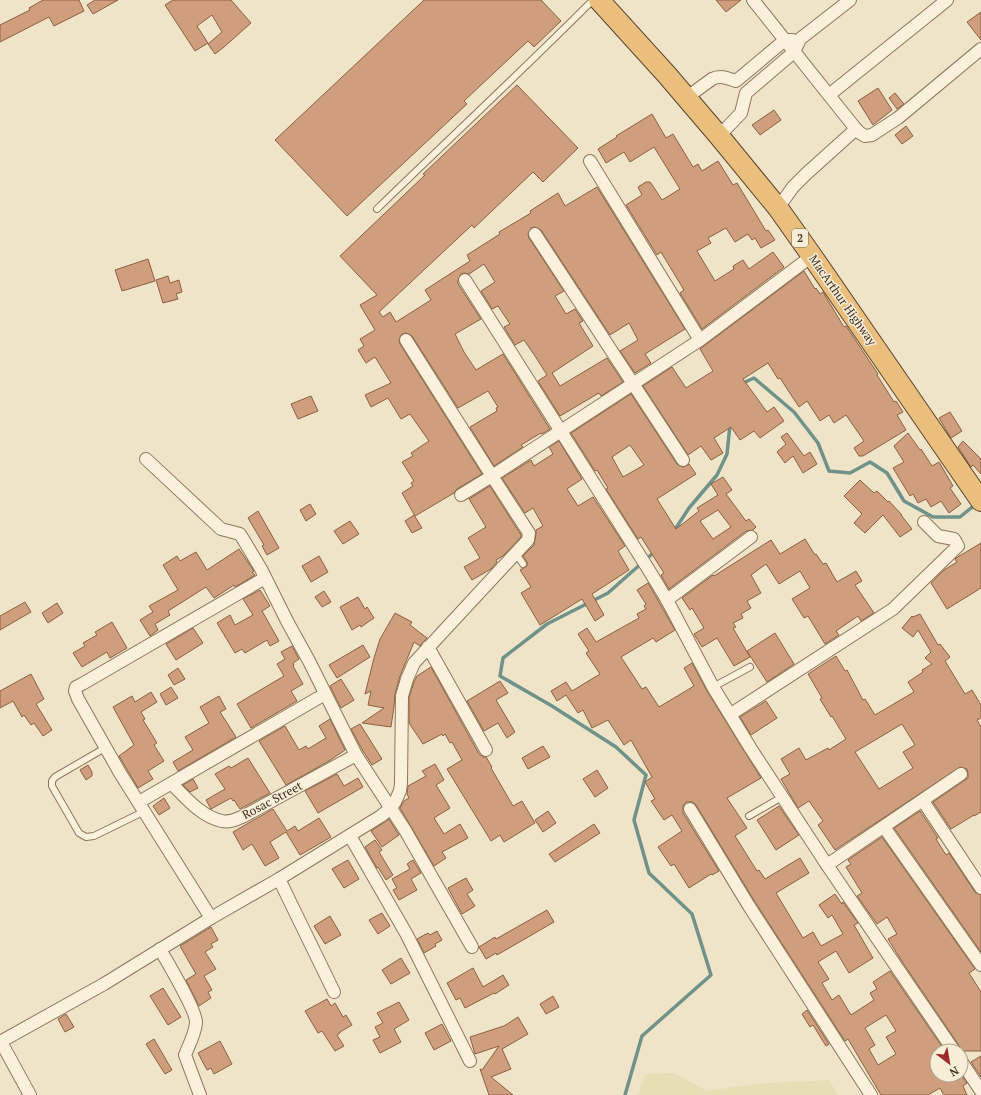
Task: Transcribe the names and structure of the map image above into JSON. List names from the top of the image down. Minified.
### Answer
{"streets":{"highway":["2","MacArthur Highway"],"street":["Rosac Street"]},"north":"bottom right"}
